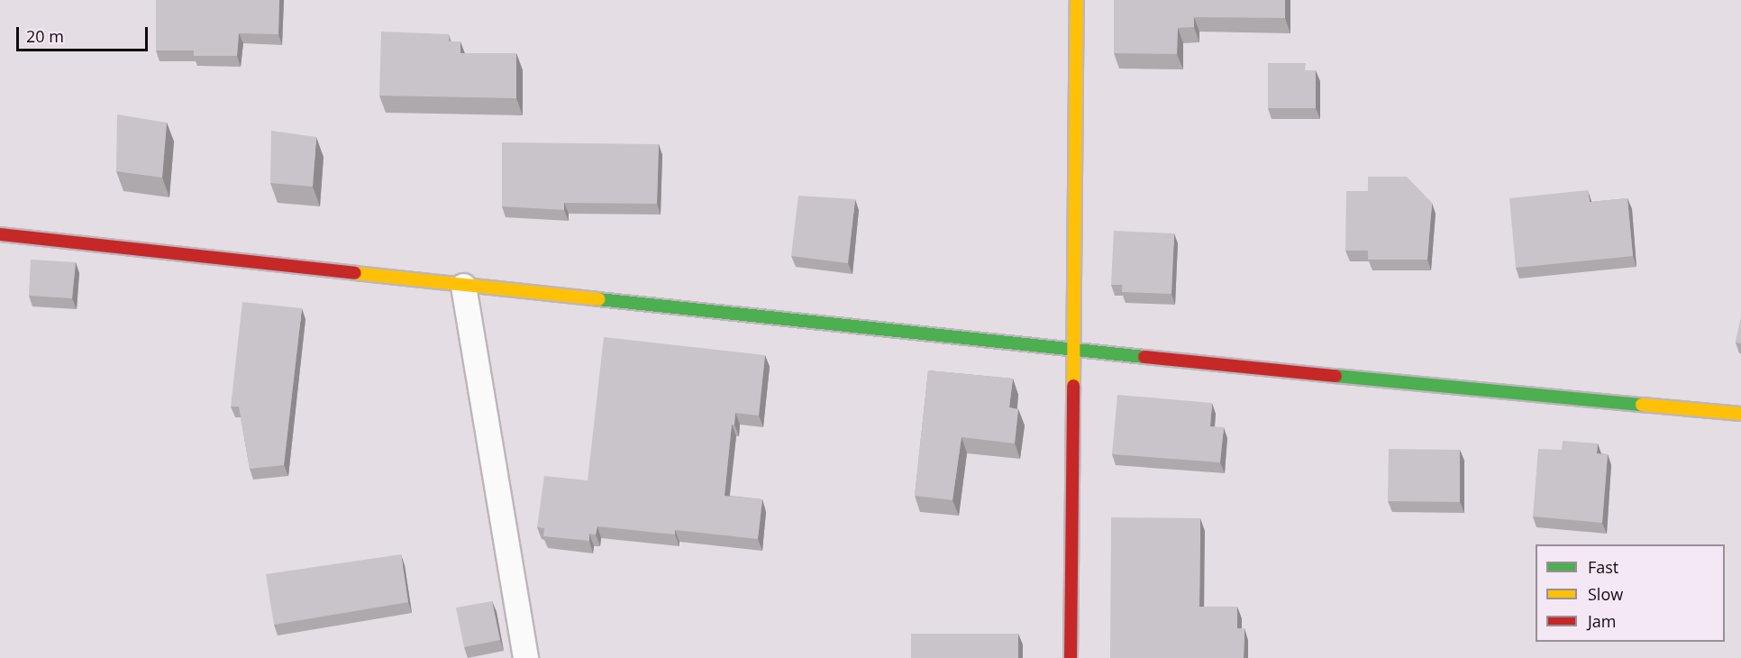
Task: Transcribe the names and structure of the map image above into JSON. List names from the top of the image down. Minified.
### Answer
{"legend":["Fast","Slow","Jam"],"scale_bar":"20 m"}
